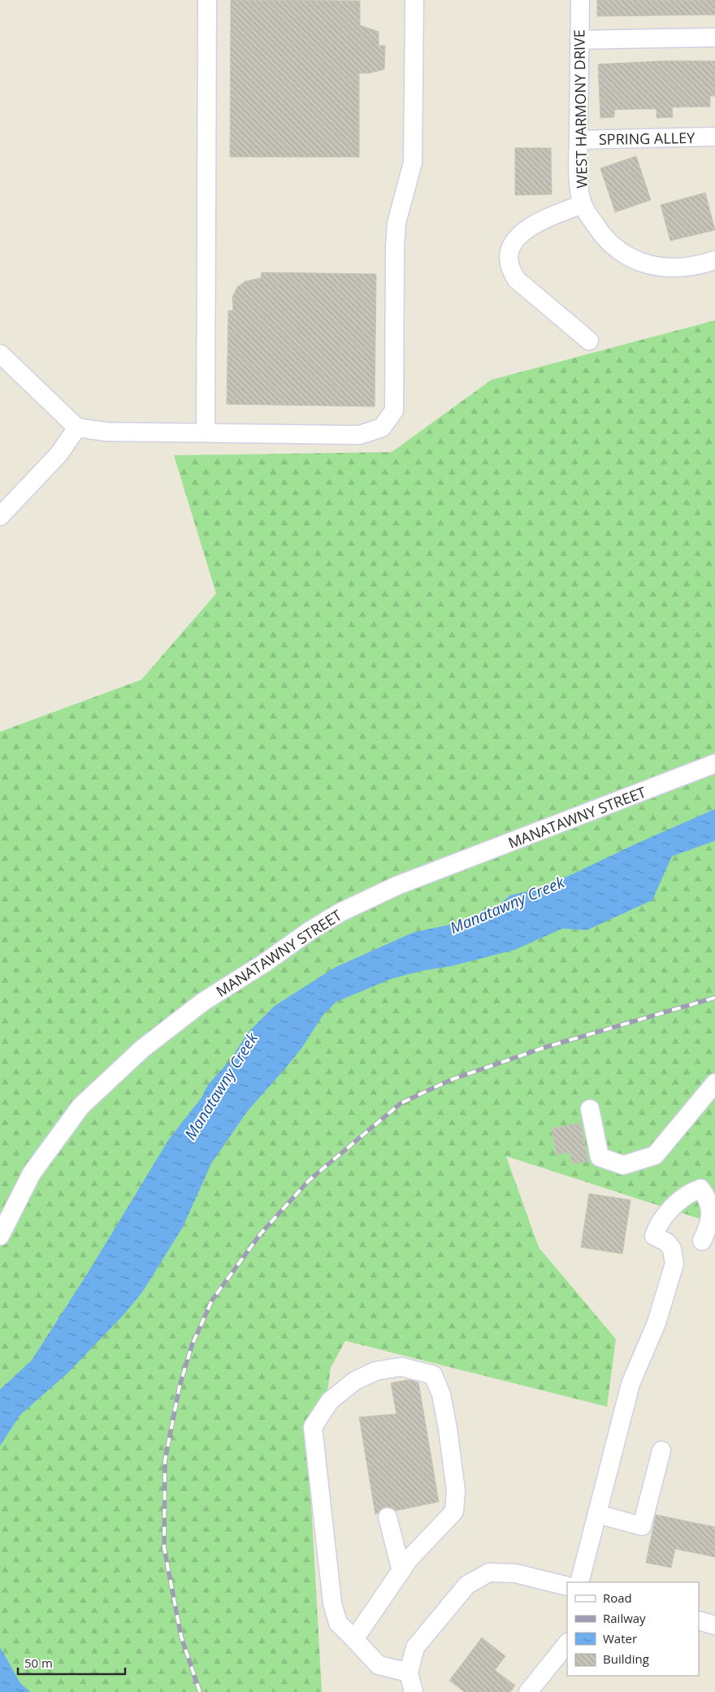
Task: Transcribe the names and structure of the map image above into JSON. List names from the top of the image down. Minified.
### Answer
{"streets":{"street":["WEST HARMONY DRIVE","SPRING ALLEY","MANATAWNY STREET"]},"crossings":[["WEST HARMONY DRIVE","SPRING ALLEY"]],"water":["Manatawny Creek"],"legend":["Road","Railway","Water","Building"],"scale_bar":"50 m"}
